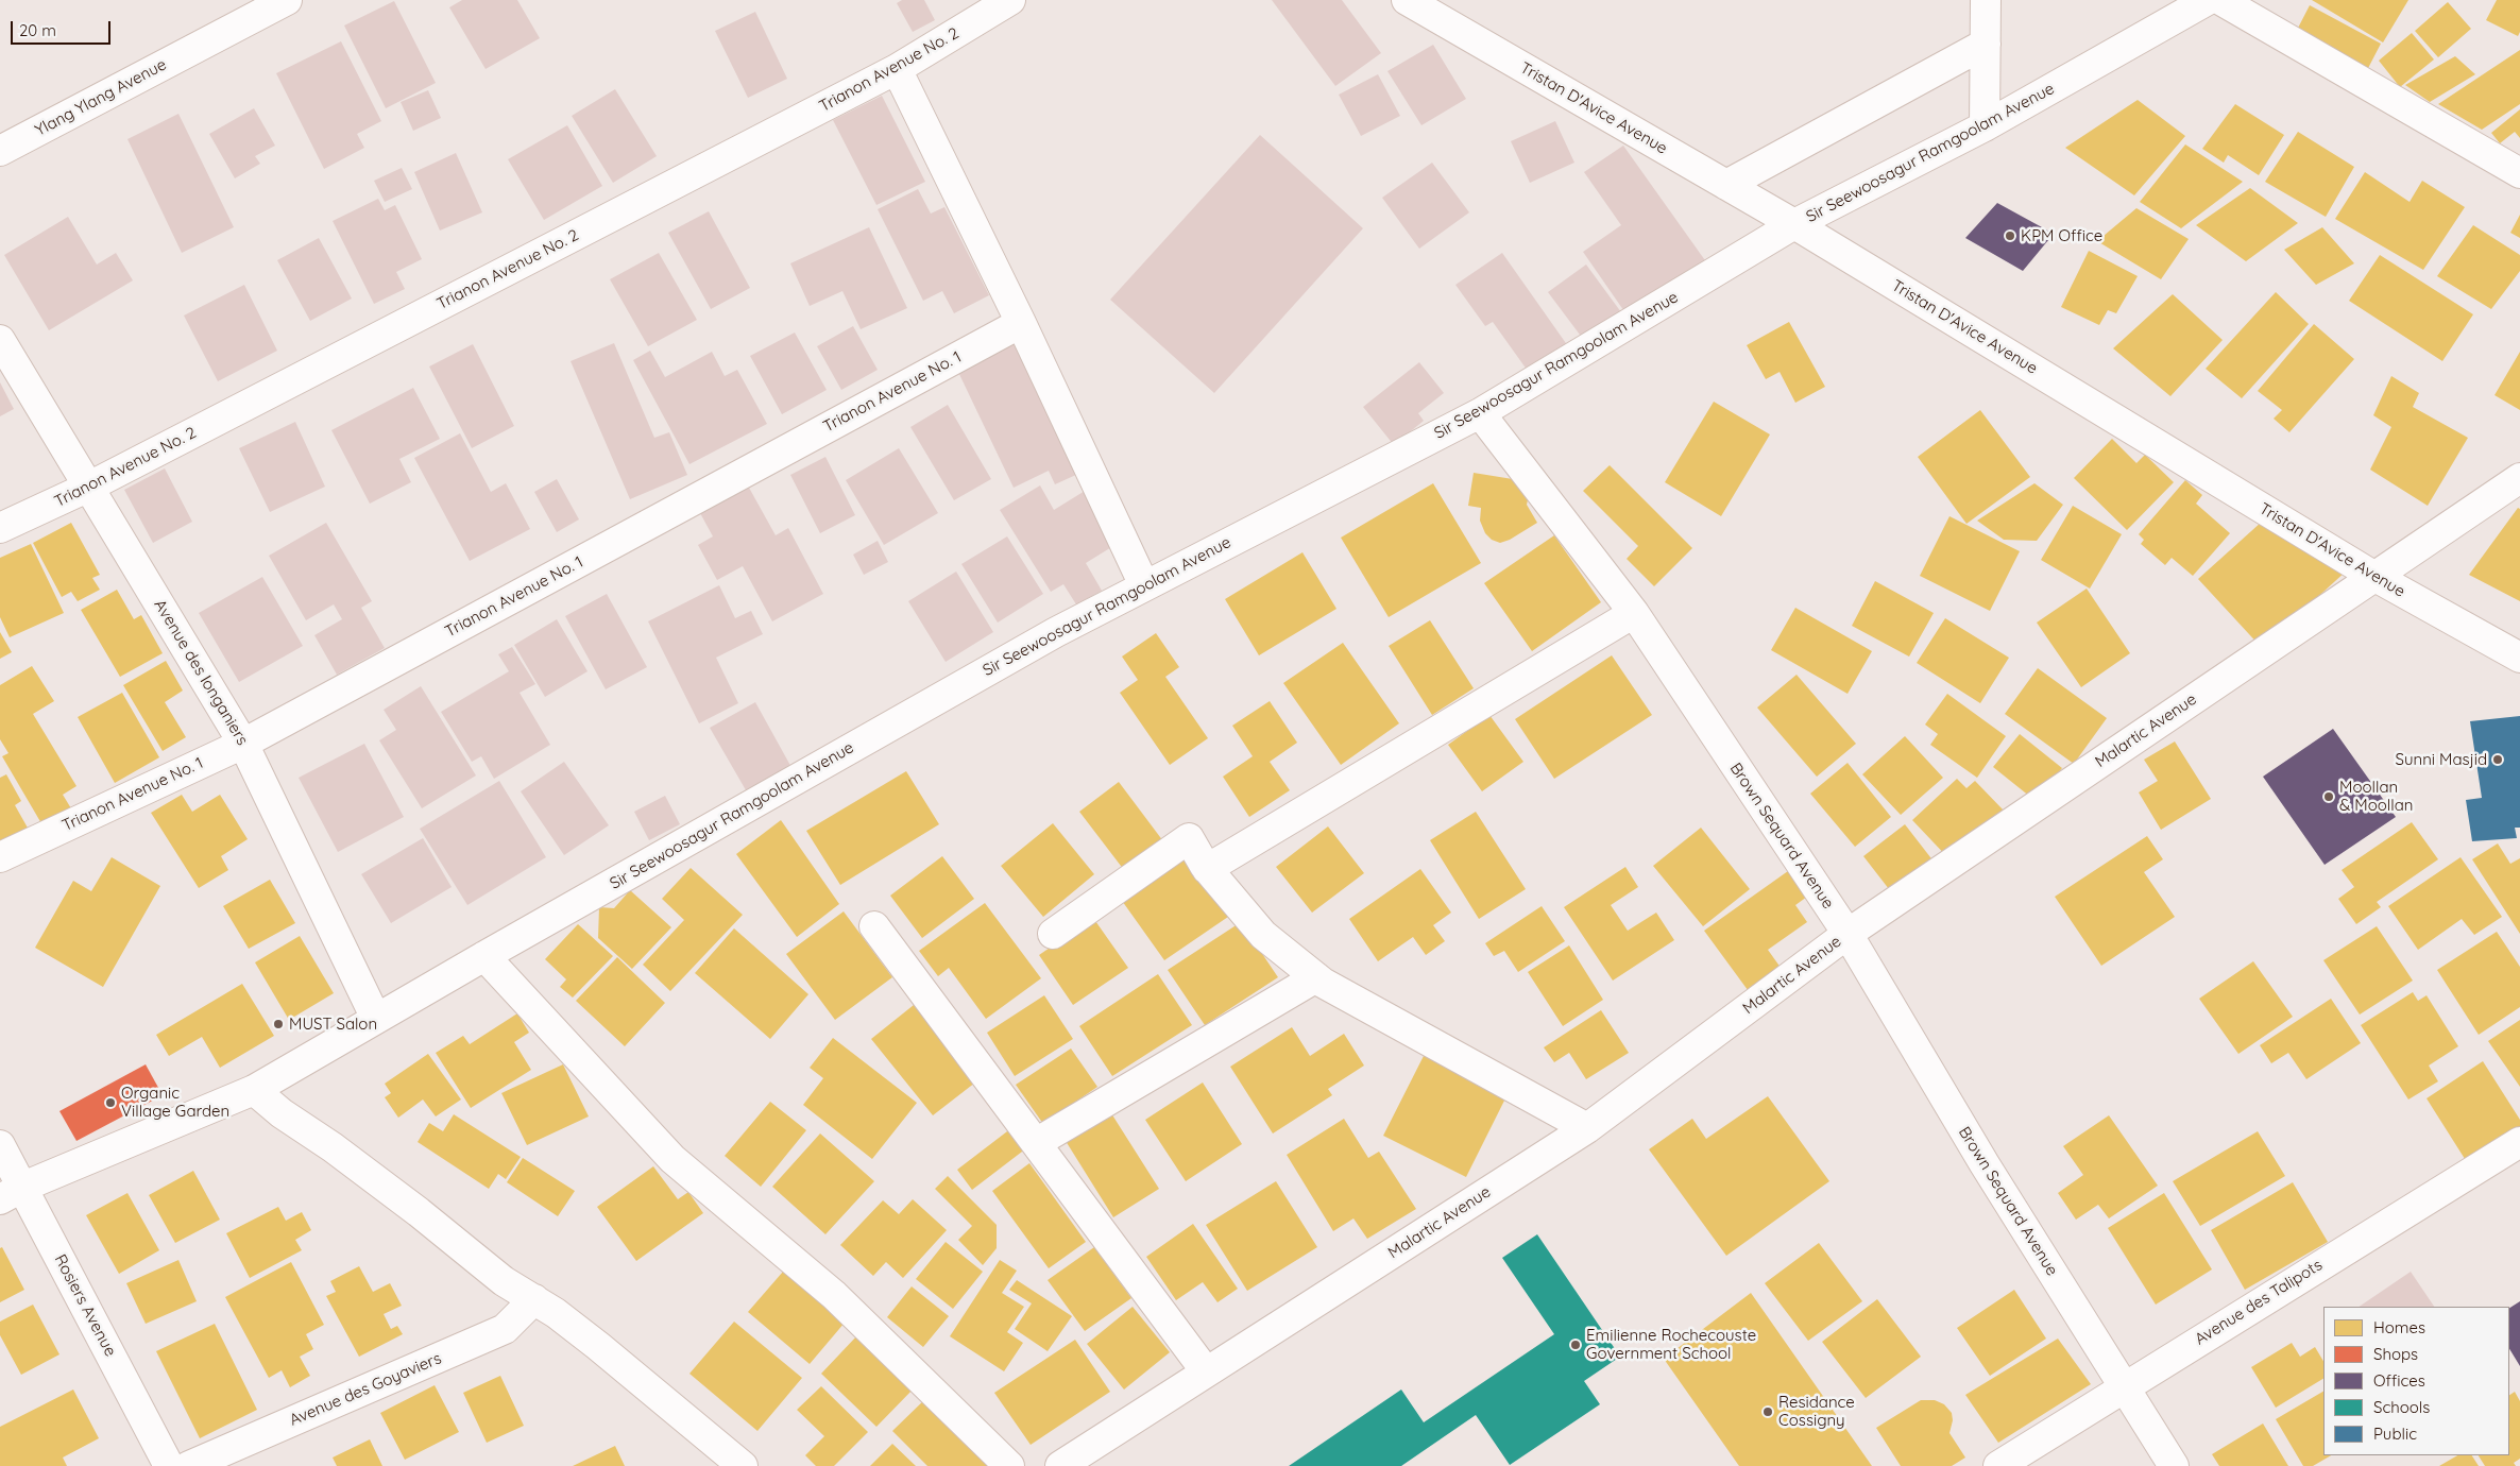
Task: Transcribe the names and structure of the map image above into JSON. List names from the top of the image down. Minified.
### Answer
{"streets":{"street":["Trianon Avenue No. 2","Ylang Ylang Avenue","Tristan D'Avice Avenue","Sir Seewoosagur Ramgoolam Avenue","Trianon Avenue No. 1","Avenue des longaniers","Malartic Avenue","Brown Sequard Avenue","Avenue des Talipots","Rosiers Avenue","Avenue des Goyaviers"]},"crossings":[["Trianon Avenue No. 2","Avenue des longaniers"],["Tristan D'Avice Avenue","Sir Seewoosagur Ramgoolam Avenue"],["Tristan D'Avice Avenue","Malartic Avenue"],["Sir Seewoosagur Ramgoolam Avenue","Avenue des longaniers"],["Sir Seewoosagur Ramgoolam Avenue","Brown Sequard Avenue"],["Sir Seewoosagur Ramgoolam Avenue","Rosiers Avenue"],["Trianon Avenue No. 1","Avenue des longaniers"],["Malartic Avenue","Brown Sequard Avenue"],["Brown Sequard Avenue","Avenue des Talipots"]],"places":["KPM Office","Sunni Masjid","Moollan & Moollan","MUST Salon","Organic Village Garden","Emilienne Rochecouste Government School","Residance Cossigny"],"legend":["Homes","Shops","Offices","Schools","Public"],"scale_bar":"20 m"}
